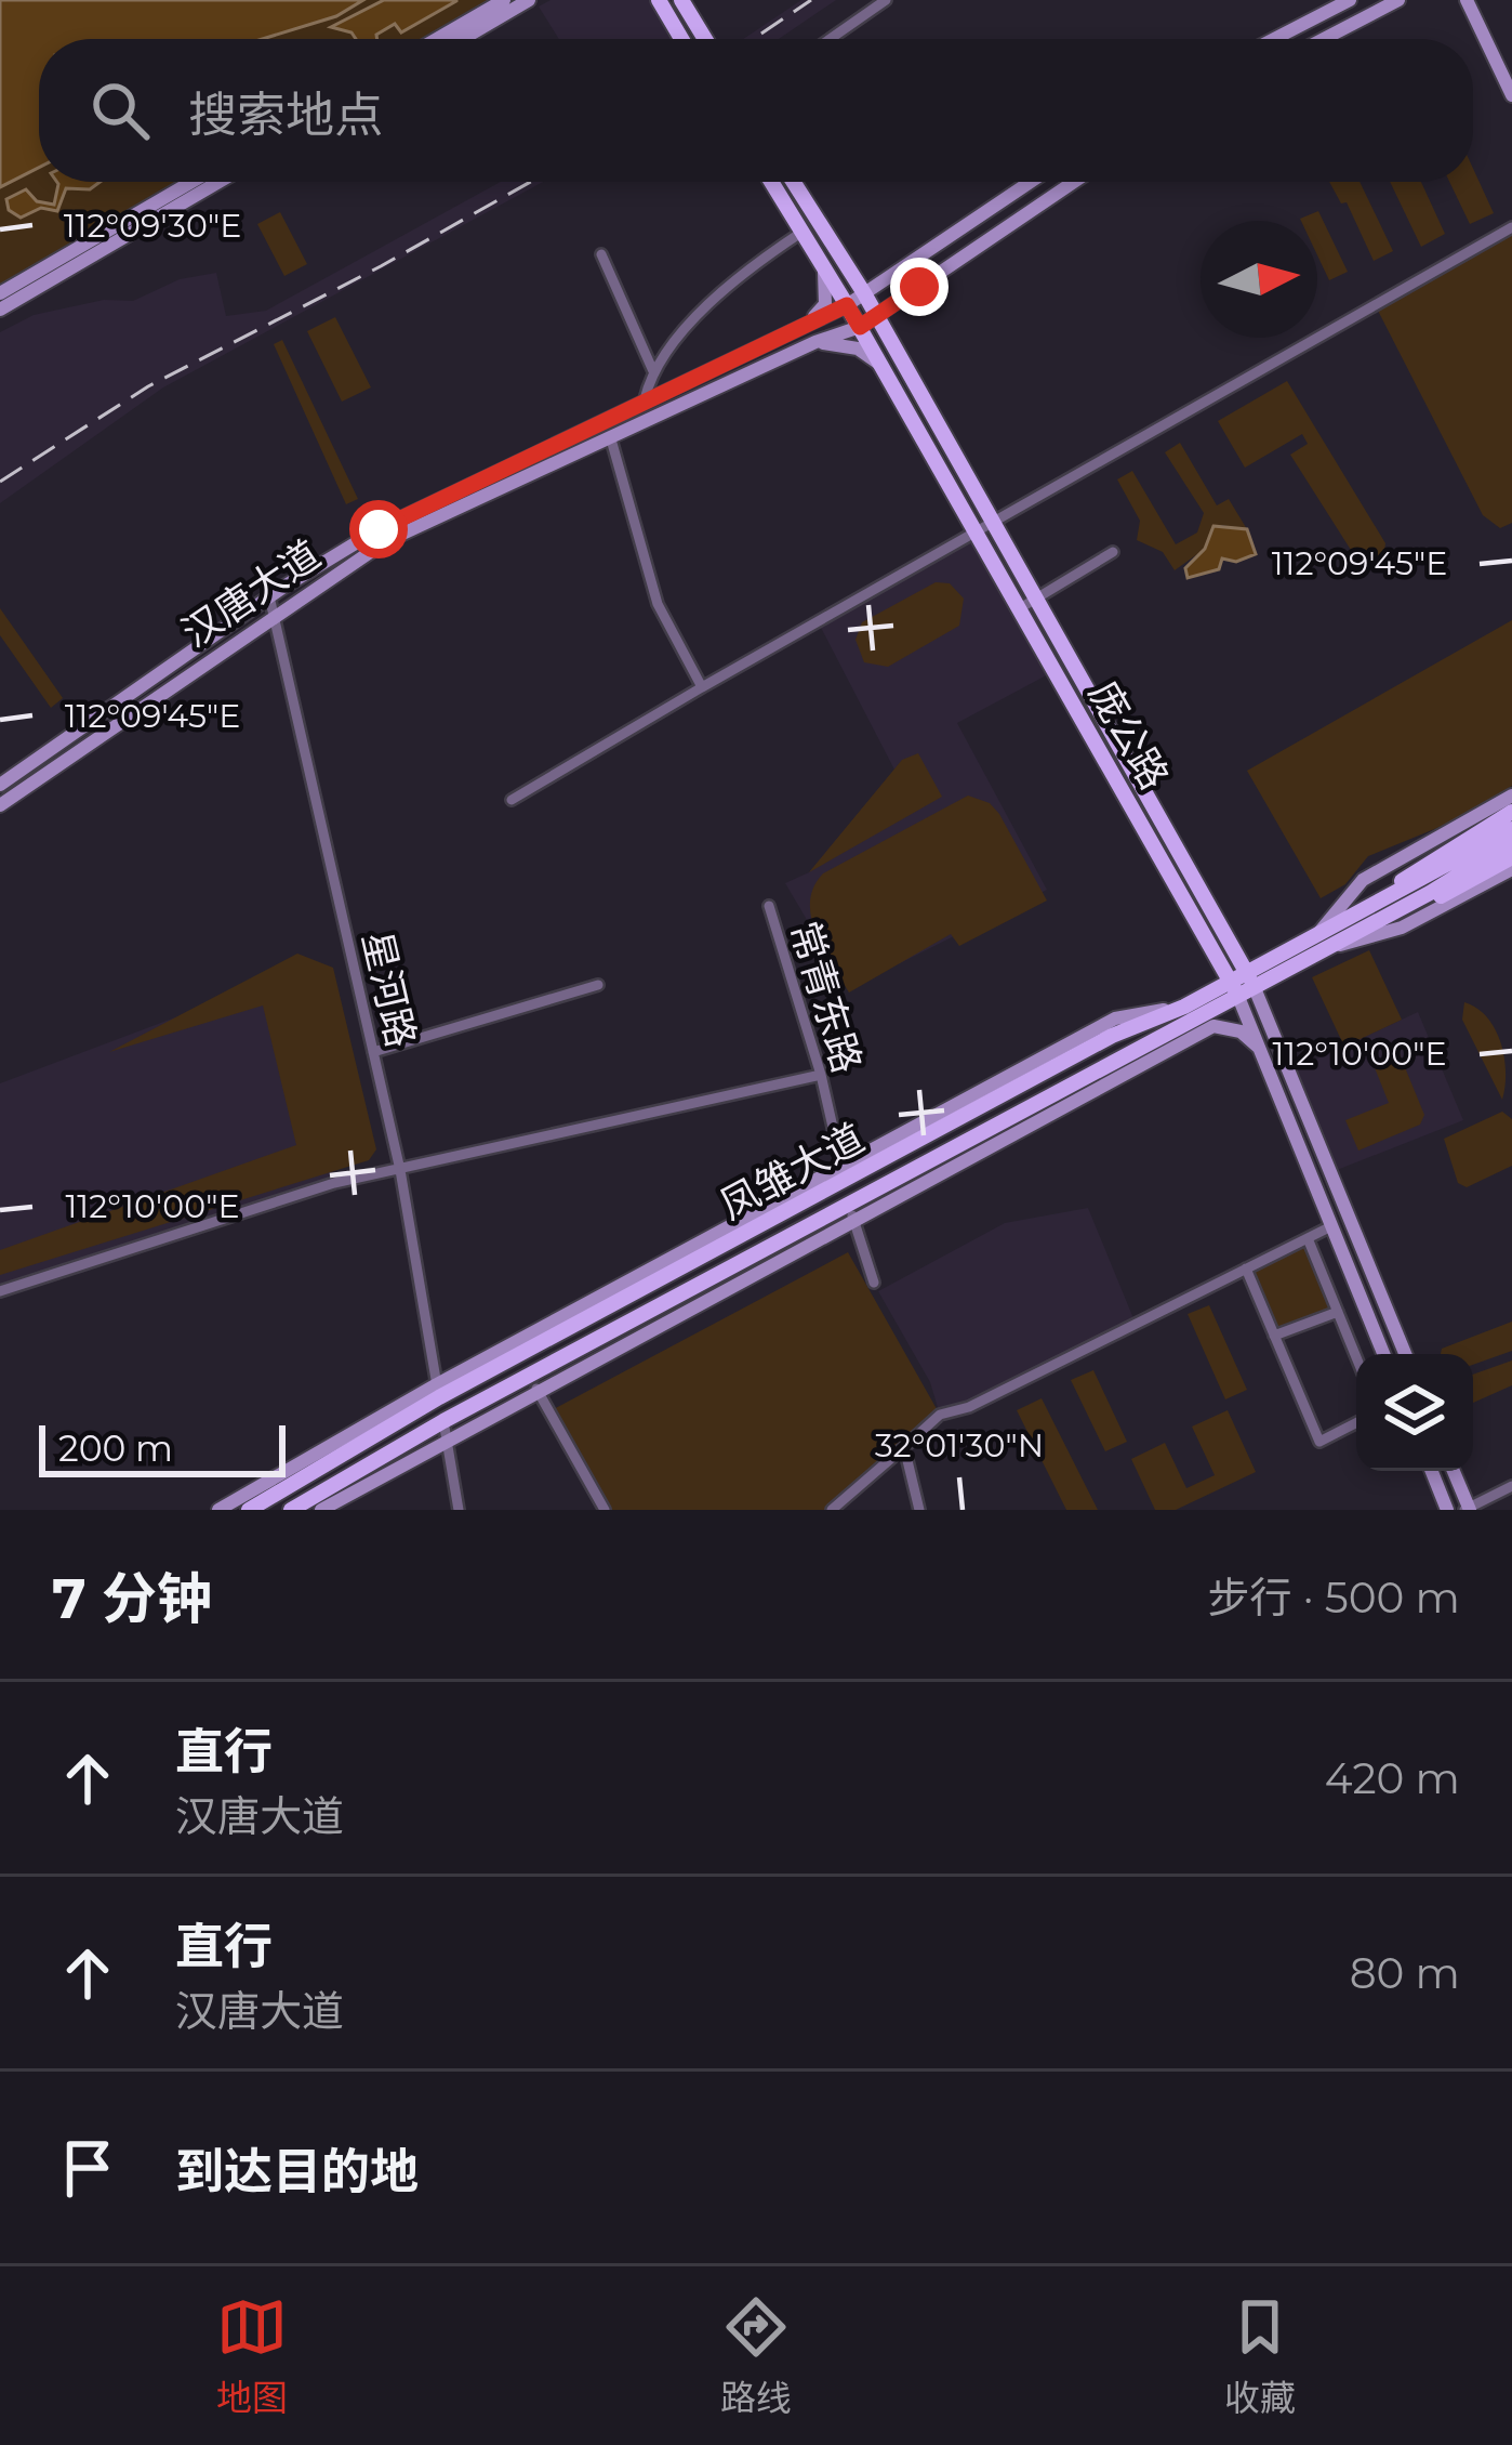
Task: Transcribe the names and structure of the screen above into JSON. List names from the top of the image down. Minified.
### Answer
{"streets":{"main road":["汉唐大道","庞公路","凤雏大道"],"street":["星河路","常青东路"]},"crossings":[["汉唐大道","庞公路"],["汉唐大道","星河路"],["庞公路","凤雏大道"],["星河路","凤雏大道"],["常青东路","凤雏大道"]],"scale_bar":"200 m","north":"right","page":{"search":"搜索地点","scale":"200 m","heading":["7 分钟","步行 · 500 m"],"list":[["直行","汉唐大道","420 m"],["直行","汉唐大道","80 m"],"到达目的地"],"nav":["地图","路线","收藏"]},"coordinates":["112°09'30\"E","112°09'45\"E","112°10'00\"E","32°01'30\"N"]}
